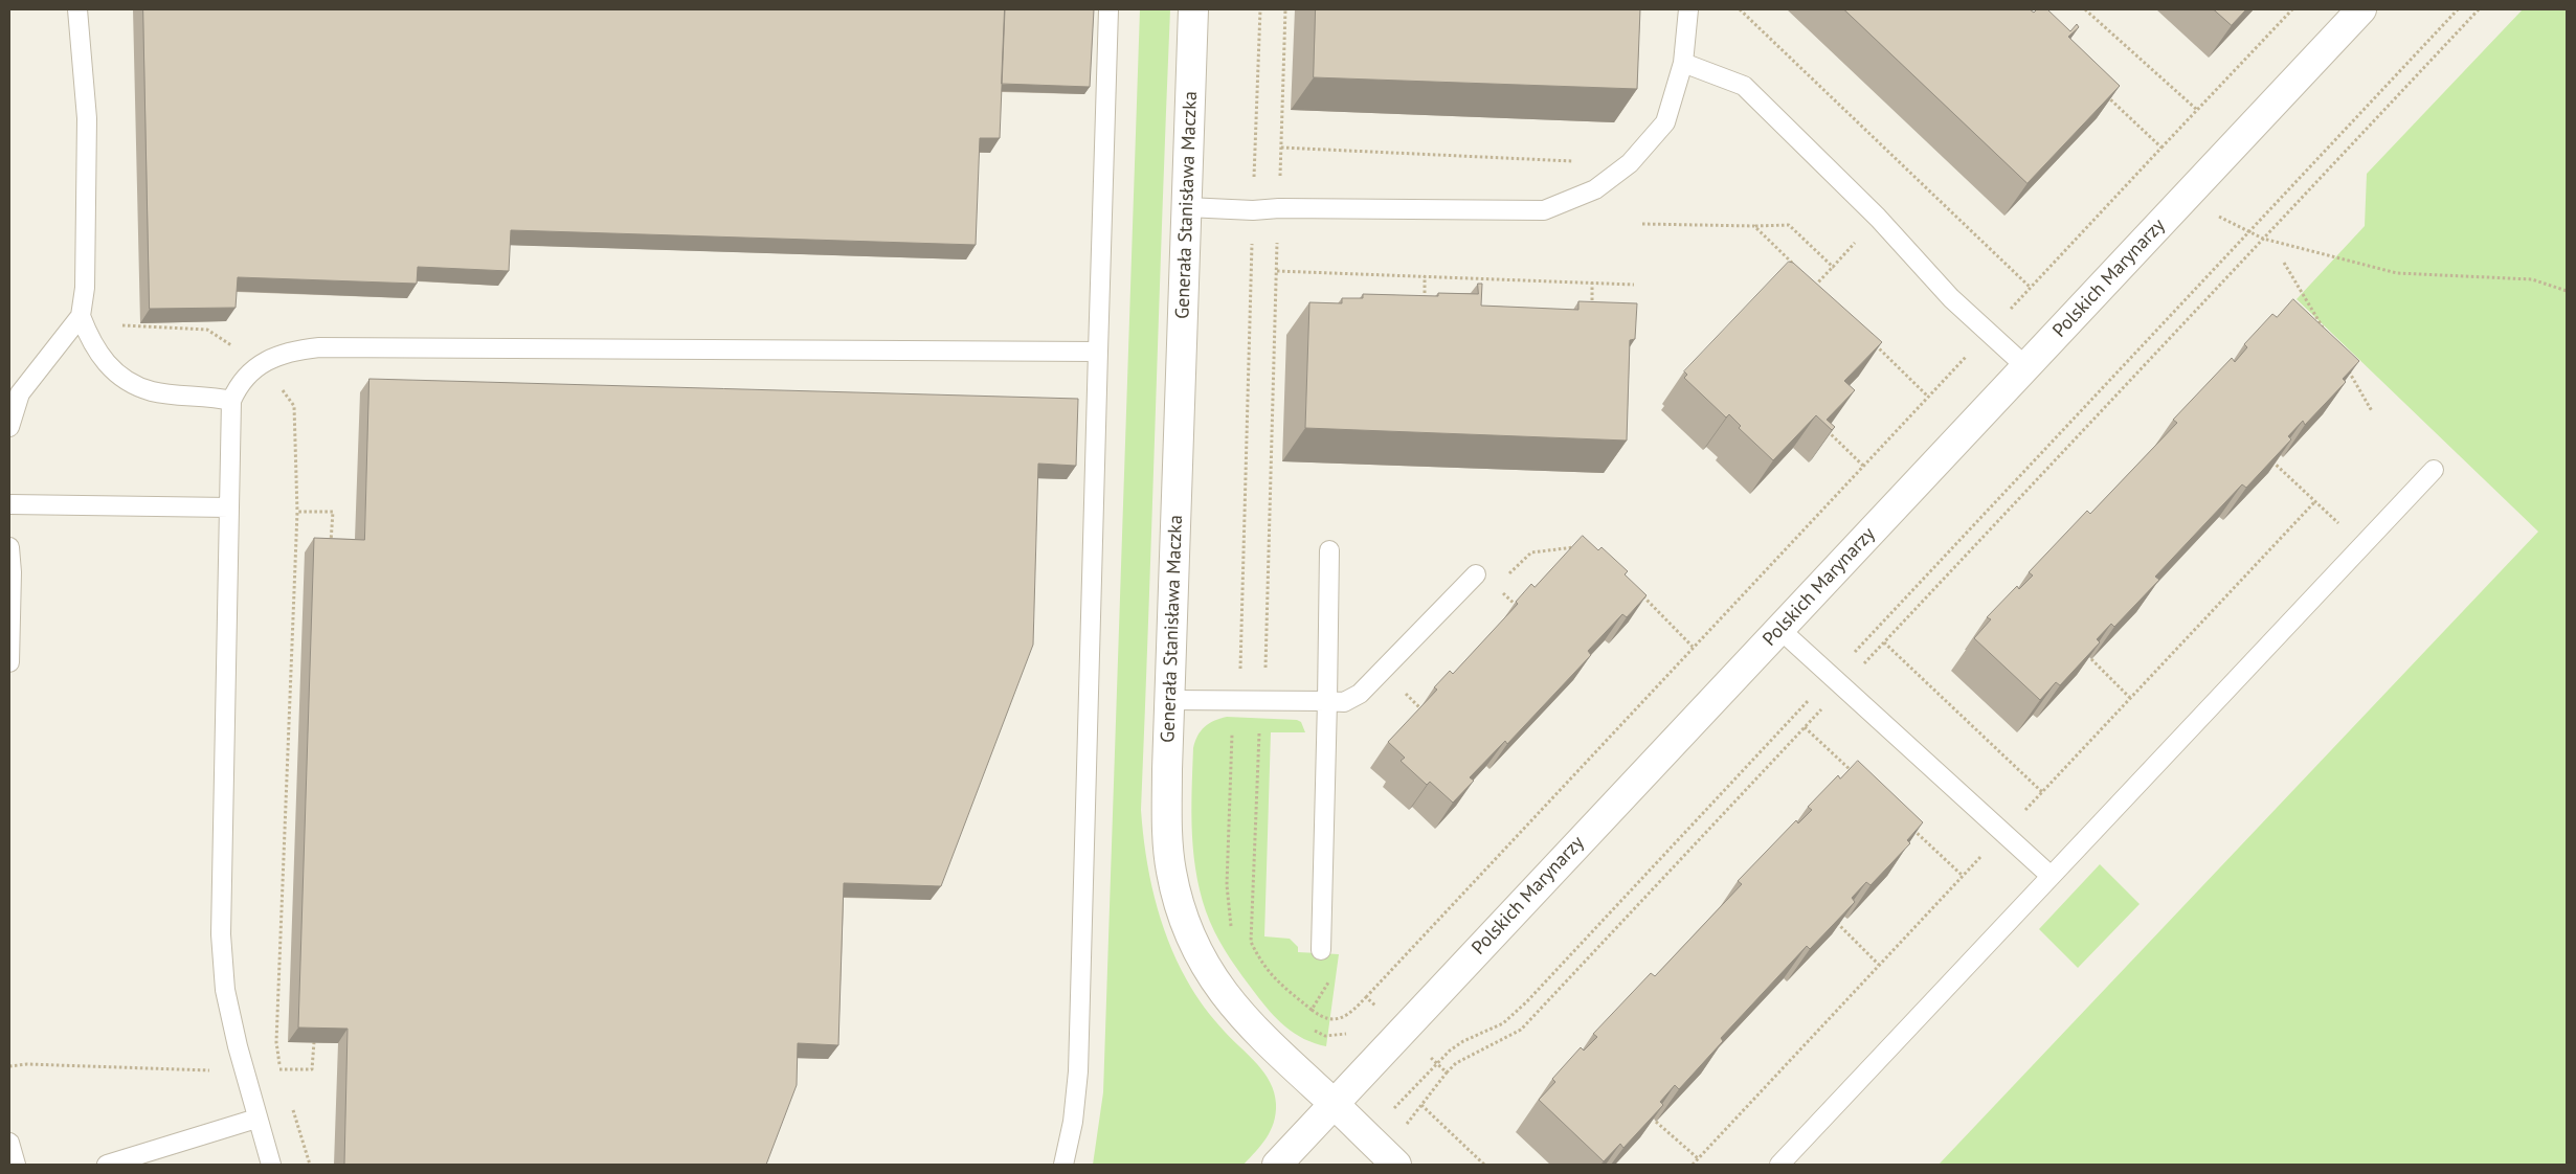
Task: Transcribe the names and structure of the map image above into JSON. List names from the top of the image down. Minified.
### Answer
{"streets":{"street":["Generała Stanisława Maczka","Polskich Marynarzy"]},"crossings":[["Generała Stanisława Maczka","Polskich Marynarzy"]]}
